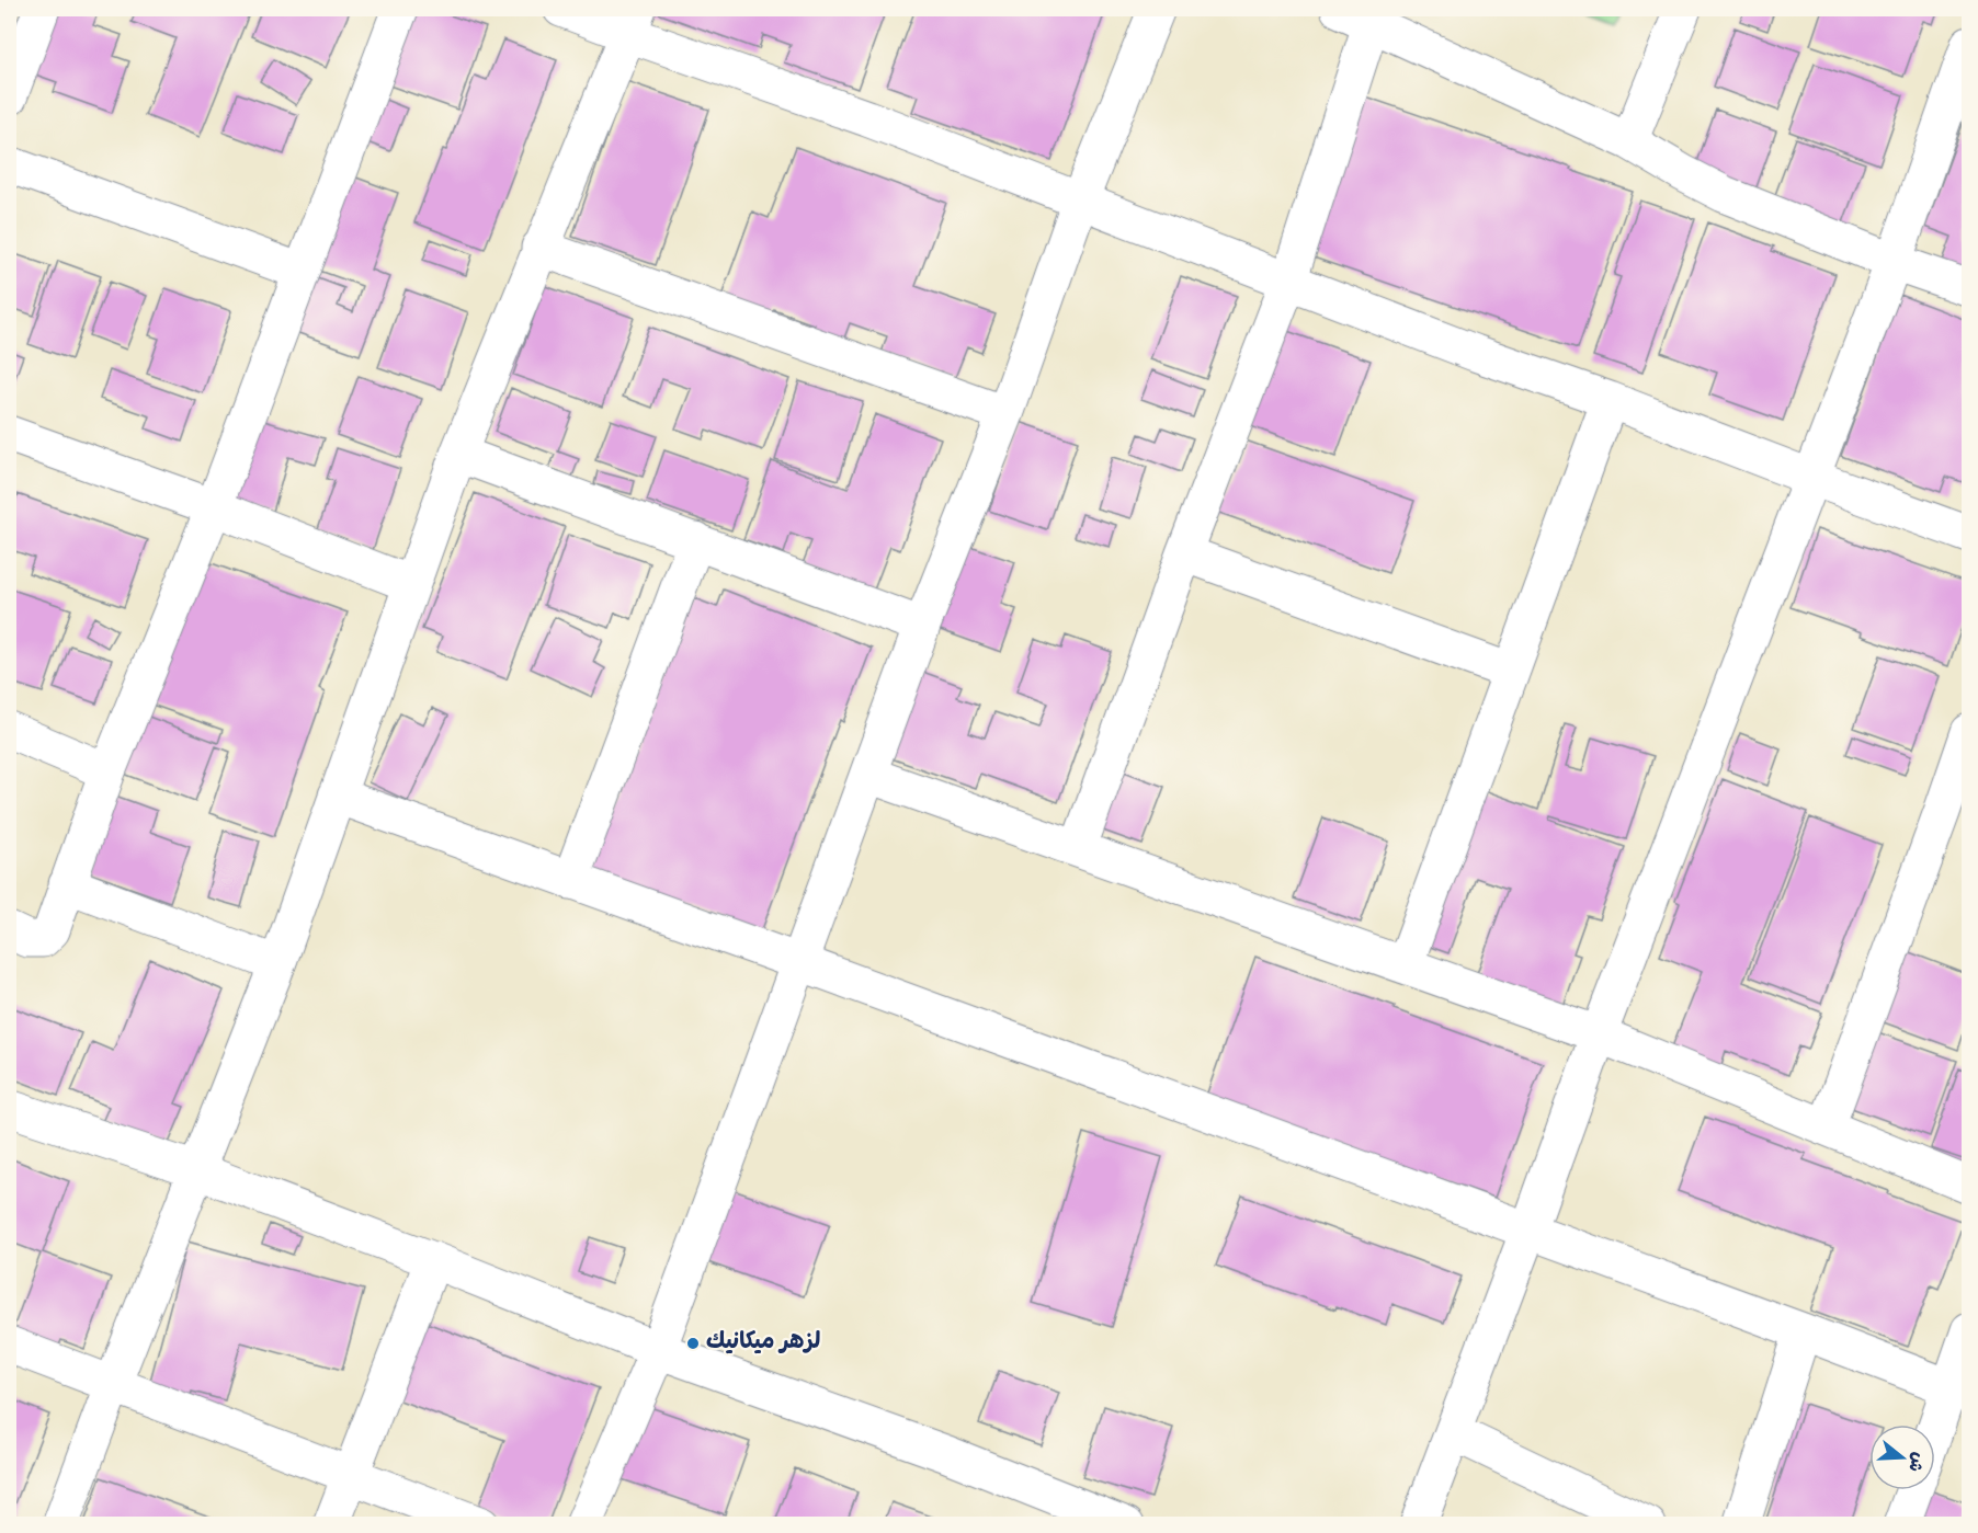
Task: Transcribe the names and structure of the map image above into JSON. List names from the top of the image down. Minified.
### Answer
{"places":["لزهر ميكانيك"],"north":"right"}
